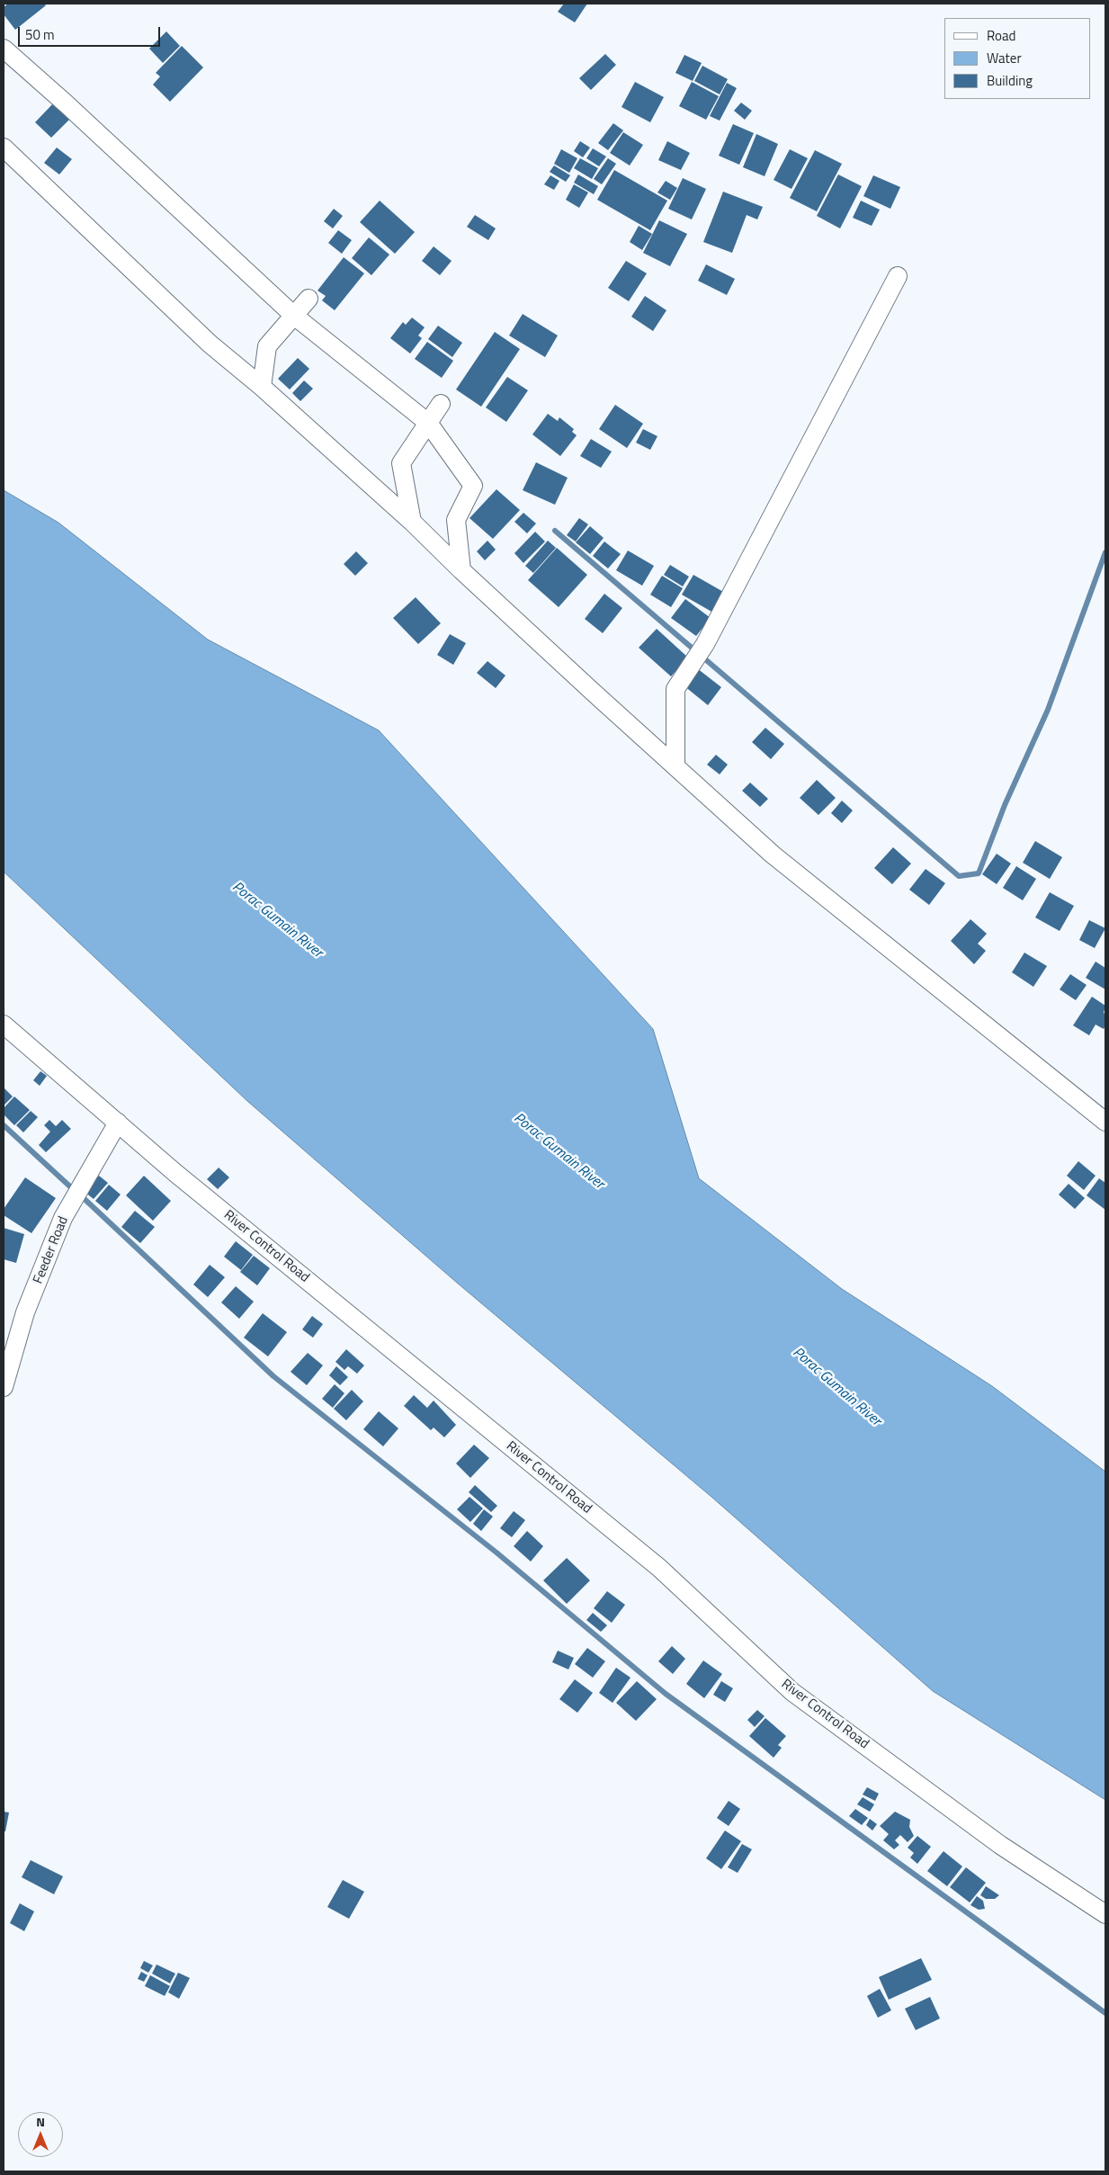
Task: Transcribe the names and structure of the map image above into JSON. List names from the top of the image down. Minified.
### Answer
{"streets":{"street":["River Control Road","Feeder Road"]},"crossings":[["River Control Road","Feeder Road"]],"water":["Porac Gumain River"],"legend":["Road","Water","Building"],"scale_bar":"50 m","north":"top"}
